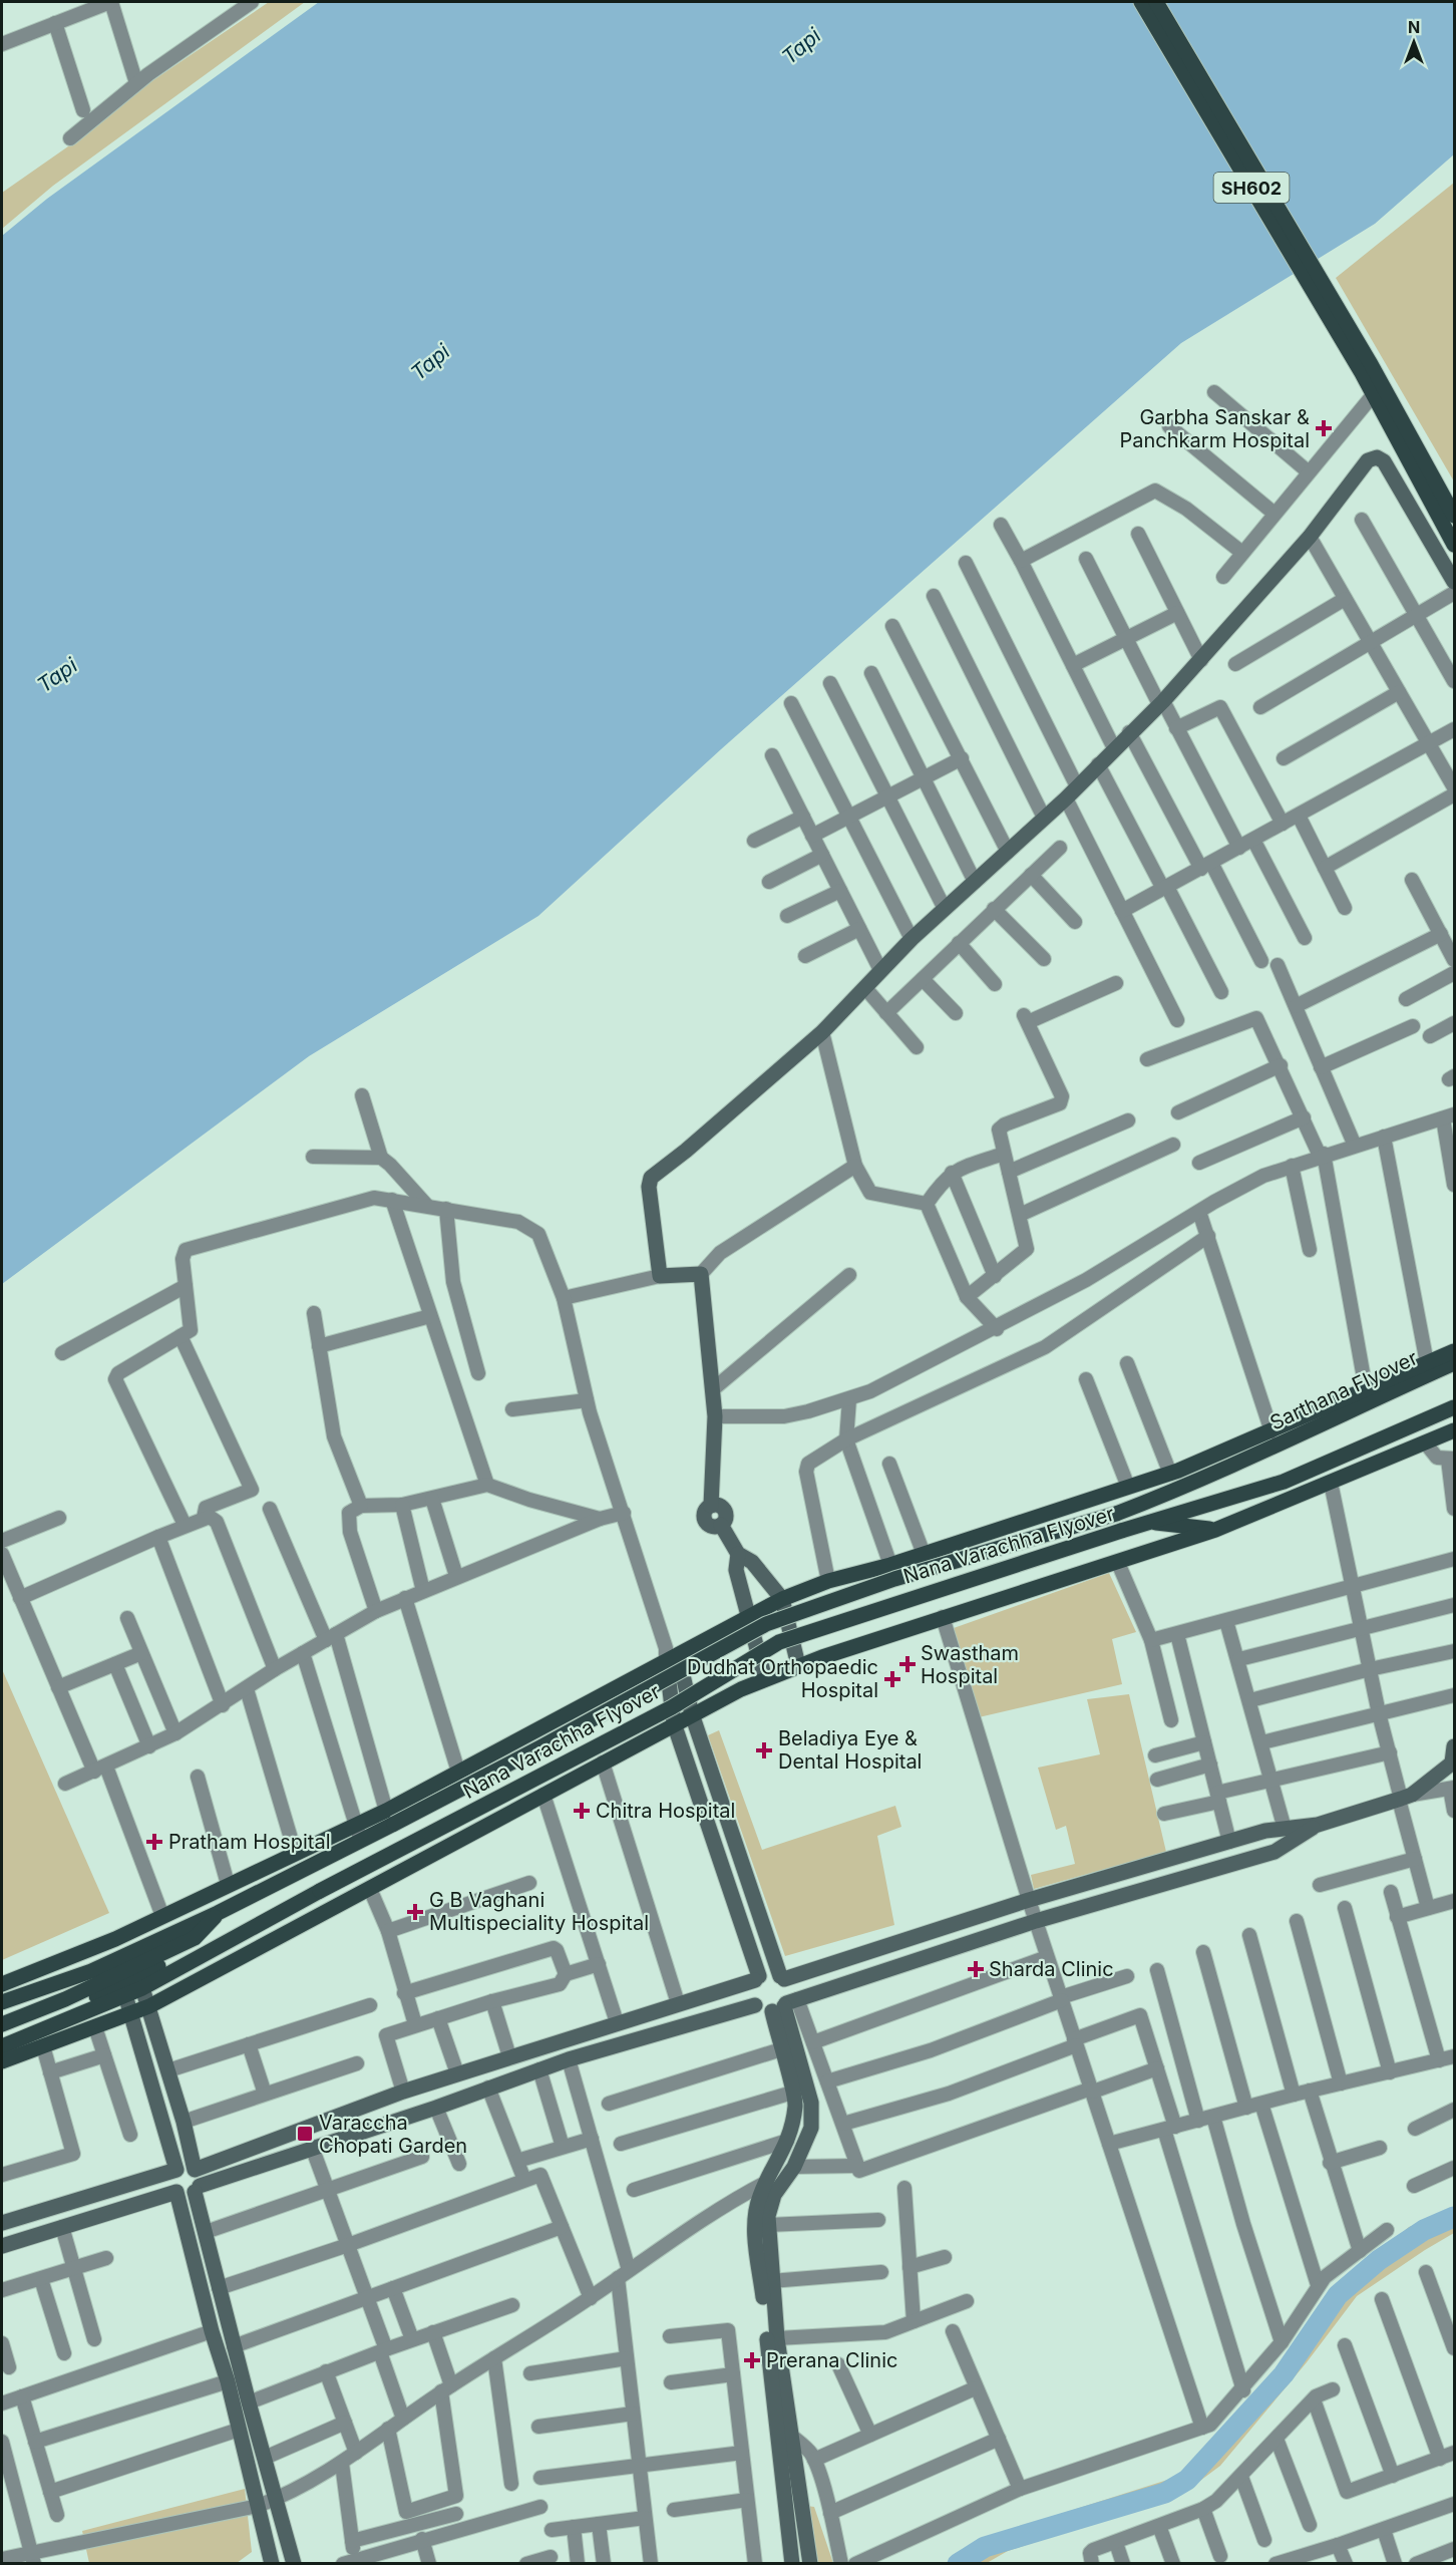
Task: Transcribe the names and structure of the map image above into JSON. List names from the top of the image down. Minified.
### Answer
{"streets":{"main road":["SH602","Sarthana Flyover","Nana Varachha Flyover"]},"crossings":[["Sarthana Flyover","Nana Varachha Flyover"]],"water":["Tapi"],"places":{"health":["Garbha Sanskar & Panchkarm Hospital","Swastham Hospital","Dudhat Orthopaedic Hospital","Beladiya Eye & Dental Hospital","Chitra Hospital","Pratham Hospital","G B Vaghani Multispeciality Hospital","Sharda Clinic","Prerana Clinic"],"transit":["Varaccha Chopati Garden"]},"north":"top"}
